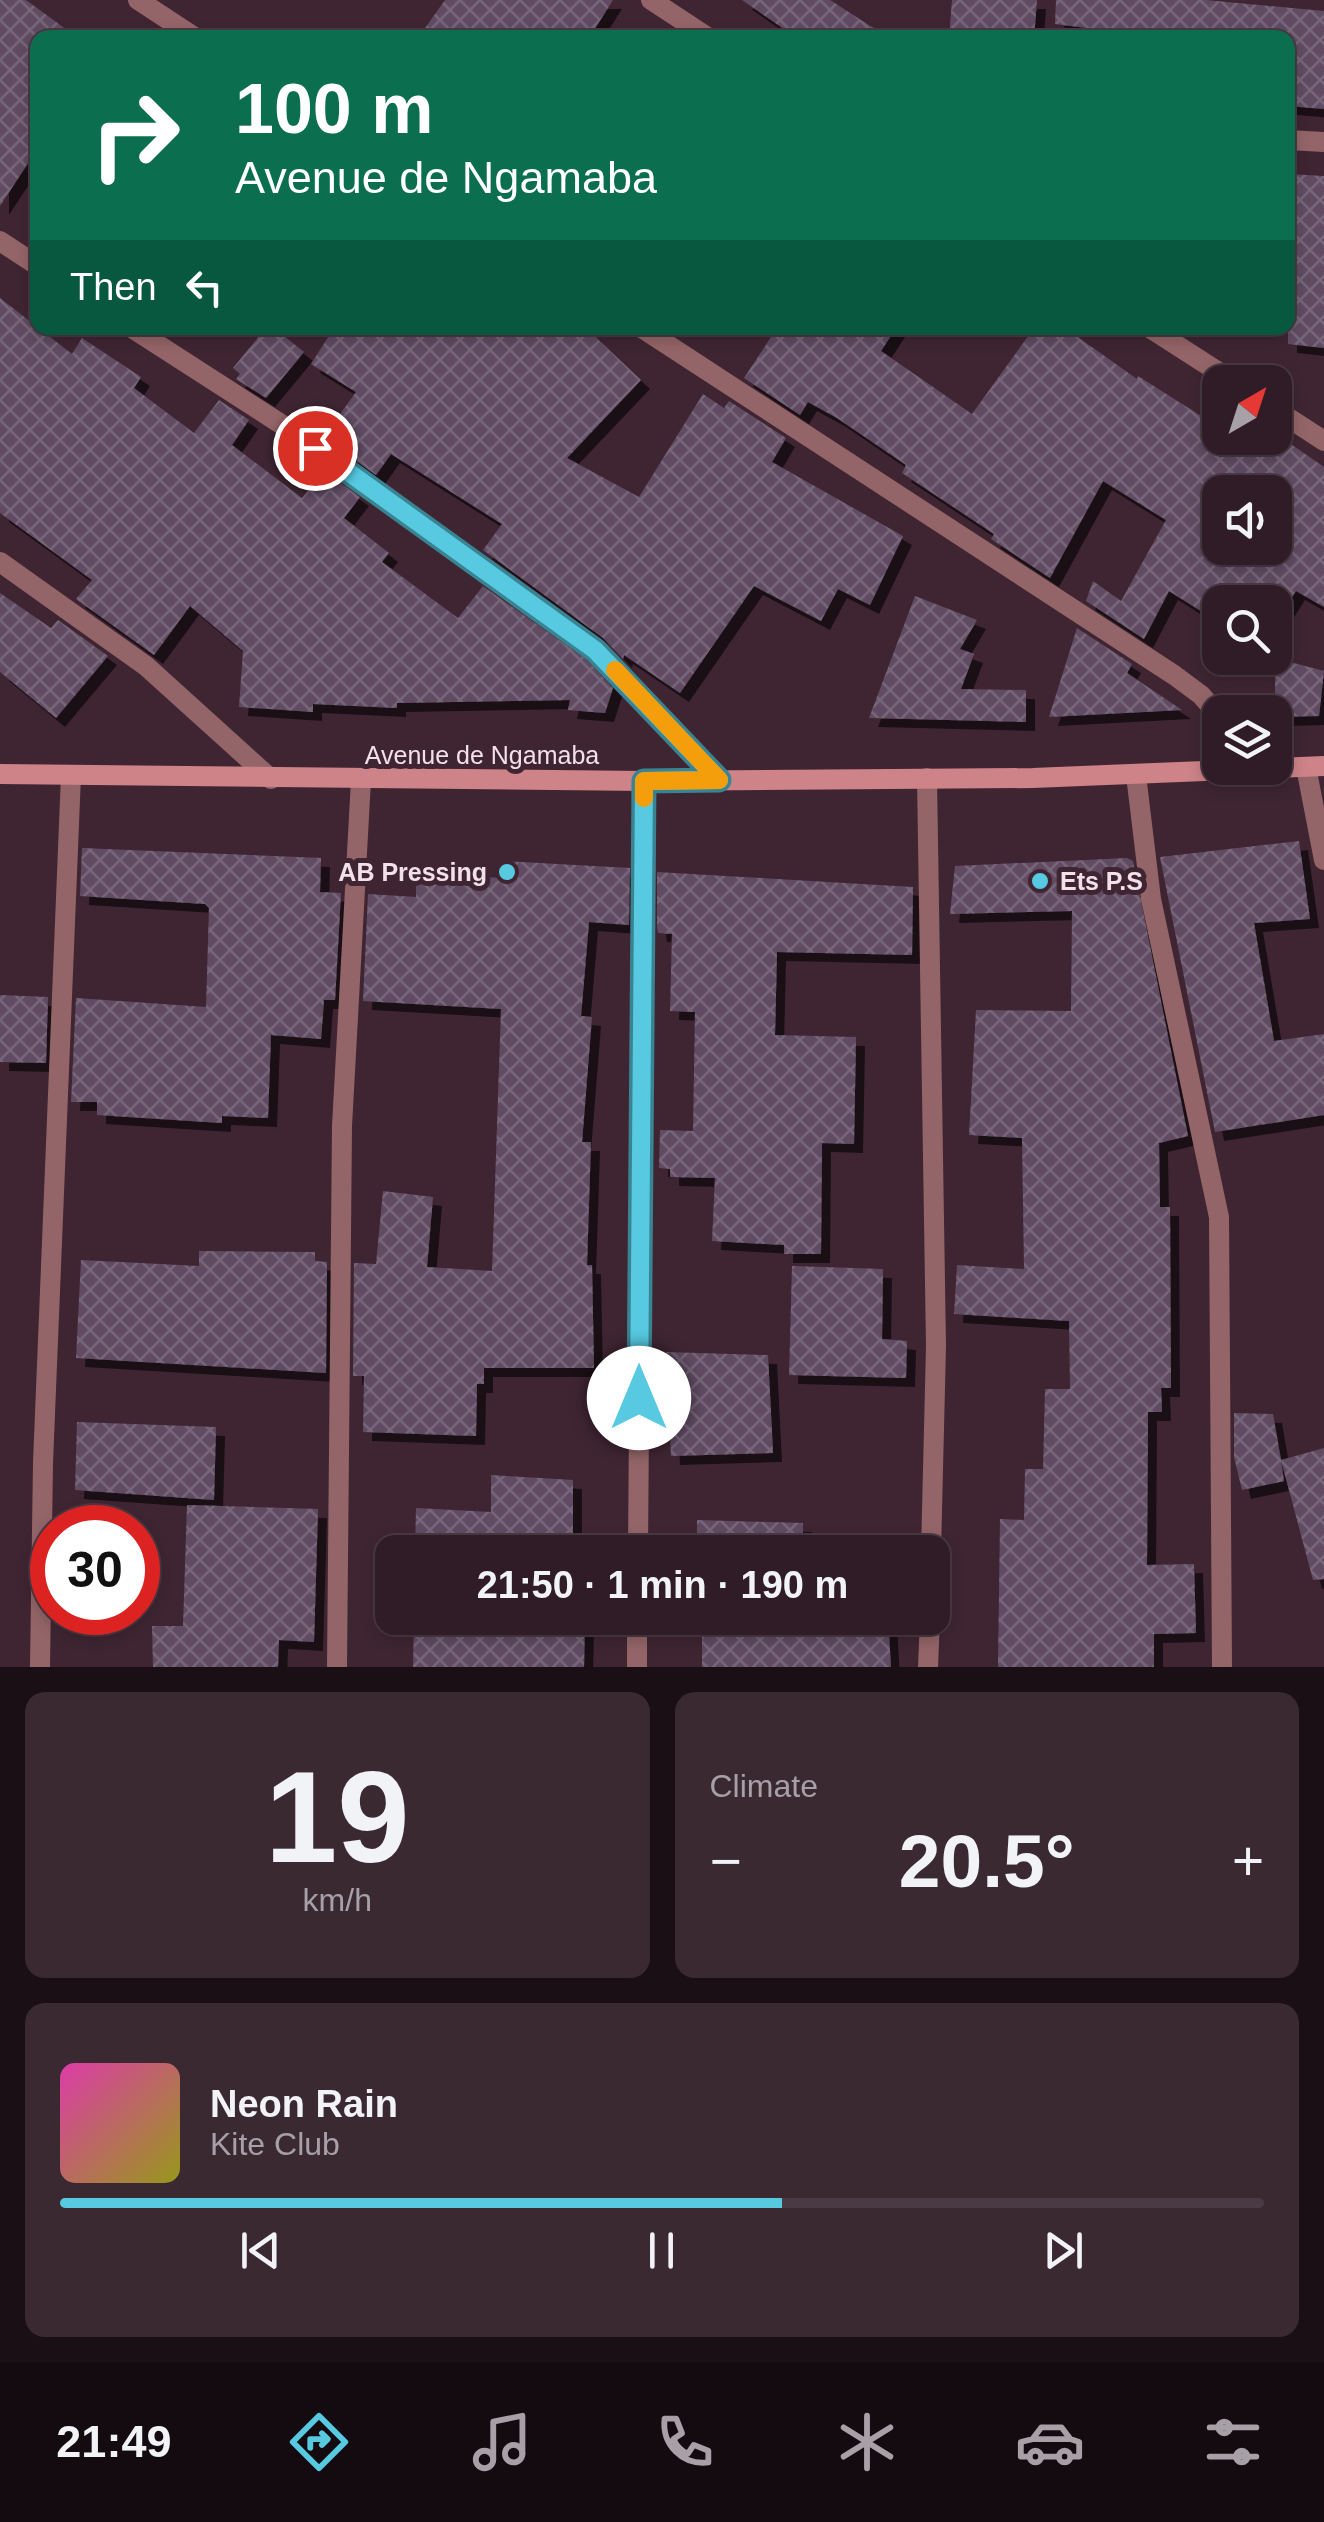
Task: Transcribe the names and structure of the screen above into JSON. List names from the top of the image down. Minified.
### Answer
{"streets":{"main road":["Avenue de Ngamaba"]},"places":["AB Pressing","Ets P.S"],"north":"top right","page":{"turn":["100 m","Avenue de Ngamaba"],"then":"Then","limit":"30","trip":"21:50 · 1 min · 190 m","tile":[["19","km/h"],"Climate"],"heat":["−","20.5°","+"],"song":["Neon Rain","Kite Club"],"tabs":"21:49"}}
